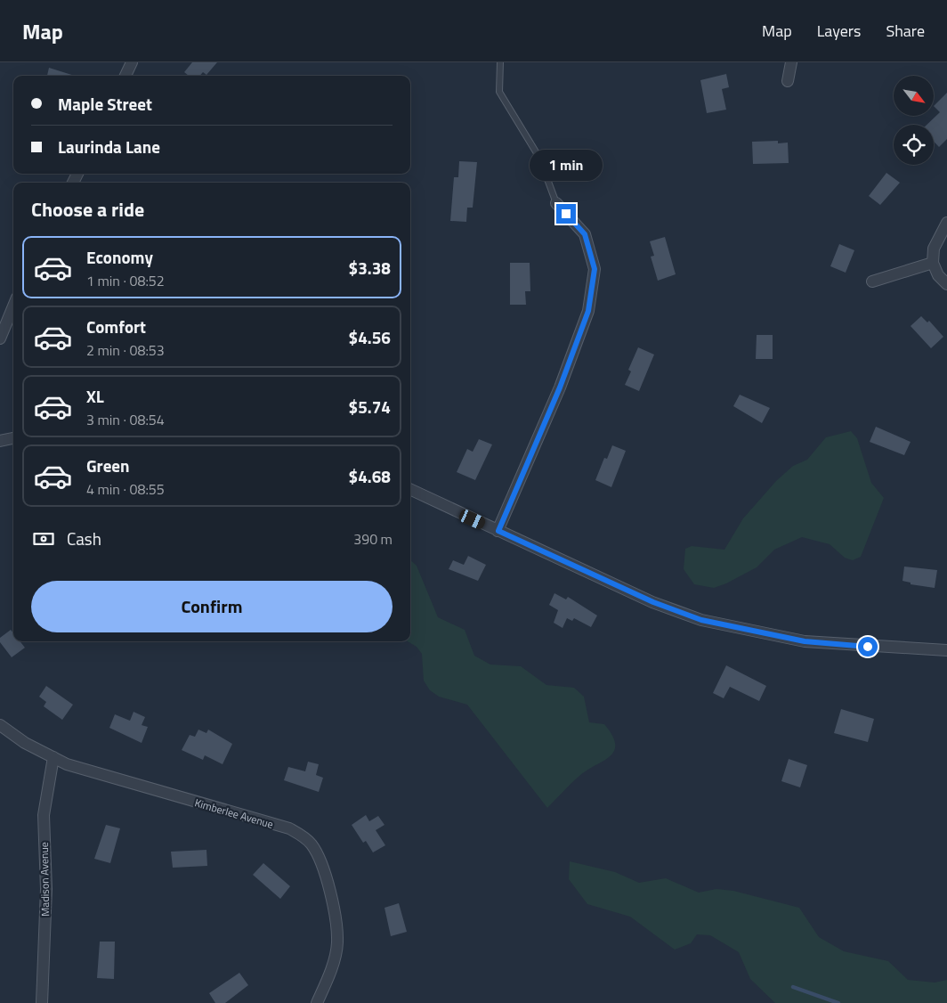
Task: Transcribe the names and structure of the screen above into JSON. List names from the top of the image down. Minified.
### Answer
{"streets":{"street":["Kimberlee Avenue","Madison Avenue"]},"crossings":[["Kimberlee Avenue","Madison Avenue"]],"north":"bottom right","page":{"header":"Map","nav":["Map","Layers","Share"],"banner":["Maple Street","Laurinda Lane"],"bubble":"1 min","heading":"Choose a ride","list":[{"name":"Economy","note":"1 min · 08:52","value":"$3.38"},{"name":"Comfort","note":"2 min · 08:53","value":"$4.56"},{"name":"XL","note":"3 min · 08:54","value":"$5.74"},{"name":"Green","note":"4 min · 08:55","value":"$4.68"}],"pay":["Cash","390 m"],"buttons":"Confirm"}}
